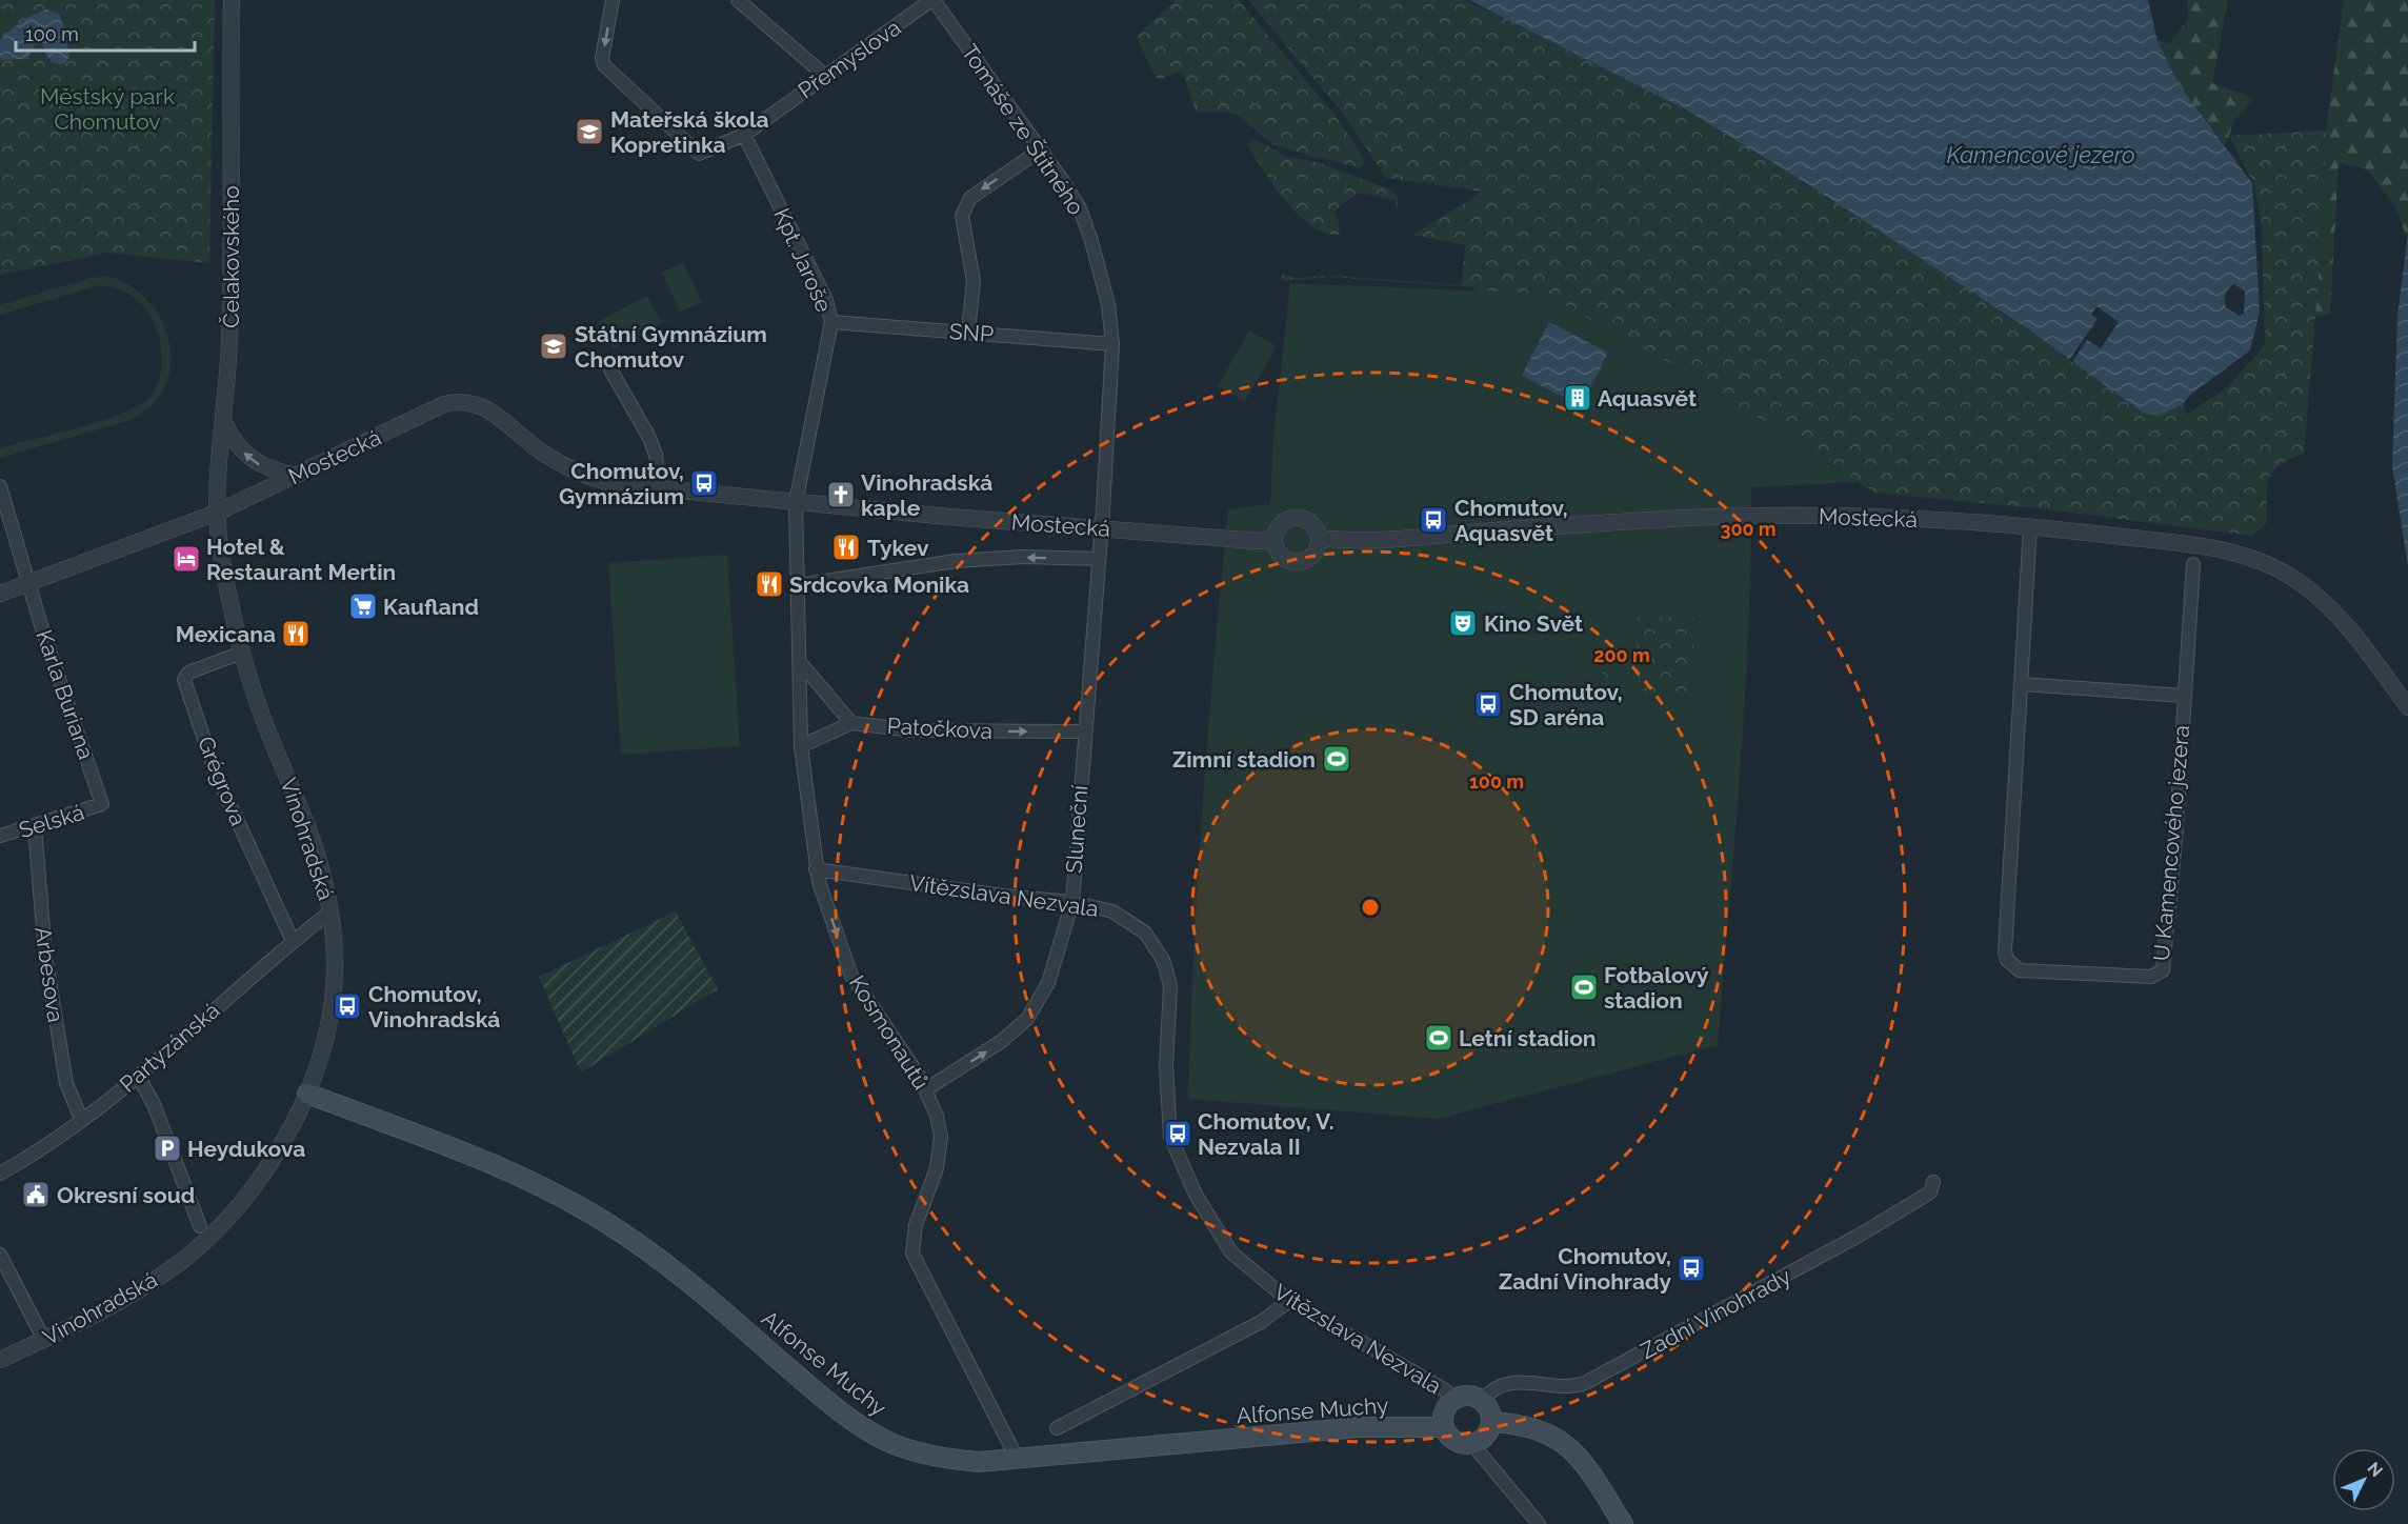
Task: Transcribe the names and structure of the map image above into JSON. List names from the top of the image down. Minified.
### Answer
{"streets":{"main road":["Alfonse Muchy"],"street":["Přemyslova","Tomáše ze Štítného","Čelakovského","Kpt. Jaroše","SNP","Mostecká","Karla Buriana","Patočkova","Grégrova","Selská","Sluneční","Vinohradská","U Kamencového jezera","Vítězslava Nezvala","Arbesova","Kosmonautů","Partyzánská","Zadní Vinohrady"]},"crossings":[["Přemyslova","Tomáše ze Štítného"],["Přemyslova","Kpt. Jaroše"],["Tomáše ze Štítného","SNP"],["Tomáše ze Štítného","Mostecká"],["Tomáše ze Štítného","Sluneční"],["Čelakovského","Mostecká"],["Čelakovského","Vinohradská"],["Kpt. Jaroše","SNP"],["Kpt. Jaroše","Mostecká"],["Kpt. Jaroše","Kosmonautů"],["Mostecká","Karla Buriana"],["Mostecká","Sluneční"],["Mostecká","Vinohradská"],["Mostecká","U Kamencového jezera"],["Mostecká","Kosmonautů"],["Karla Buriana","Selská"],["Patočkova","Sluneční"],["Patočkova","Kosmonautů"],["Grégrova","Vinohradská"],["Grégrova","Partyzánská"],["Selská","Arbesova"],["Sluneční","Vítězslava Nezvala"],["Sluneční","Kosmonautů"],["Vinohradská","Partyzánská"],["Vinohradská","Alfonse Muchy"],["Vítězslava Nezvala","Kosmonautů"],["Vítězslava Nezvala","Zadní Vinohrady"],["Vítězslava Nezvala","Alfonse Muchy"],["Arbesova","Partyzánská"],["Kosmonautů","Alfonse Muchy"],["Zadní Vinohrady","Alfonse Muchy"]],"one_way":["Patočkova","Sluneční"],"water":["Kamencové jezero"],"parks":["Městský park Chomutov"],"places":{"school or university":["Mateřská škola Kopretinka","Státní Gymnázium Chomutov"],"building":["Aquasvět"],"bus stop":["Chomutov, Gymnázium","Chomutov, Aquasvět","Chomutov, SD aréna","Chomutov, Vinohradská","Chomutov, V. Nezvala II","Chomutov, Zadní Vinohrady"],"church":["Vinohradská kaple"],"restaurant":["Tykev","Srdcovka Monika","Mexicana"],"hotel":["Hotel & Restaurant Mertin"],"supermarket":["Kaufland"],"theatre":["Kino Svět"],"sports":["Zimní stadion","Fotbalový stadion","Letní stadion"],"parking":["Heydukova"],"public building":["Okresní soud"]},"scale_bar":"100 m","north":"top right","rings":["300 m","200 m","100 m"]}
